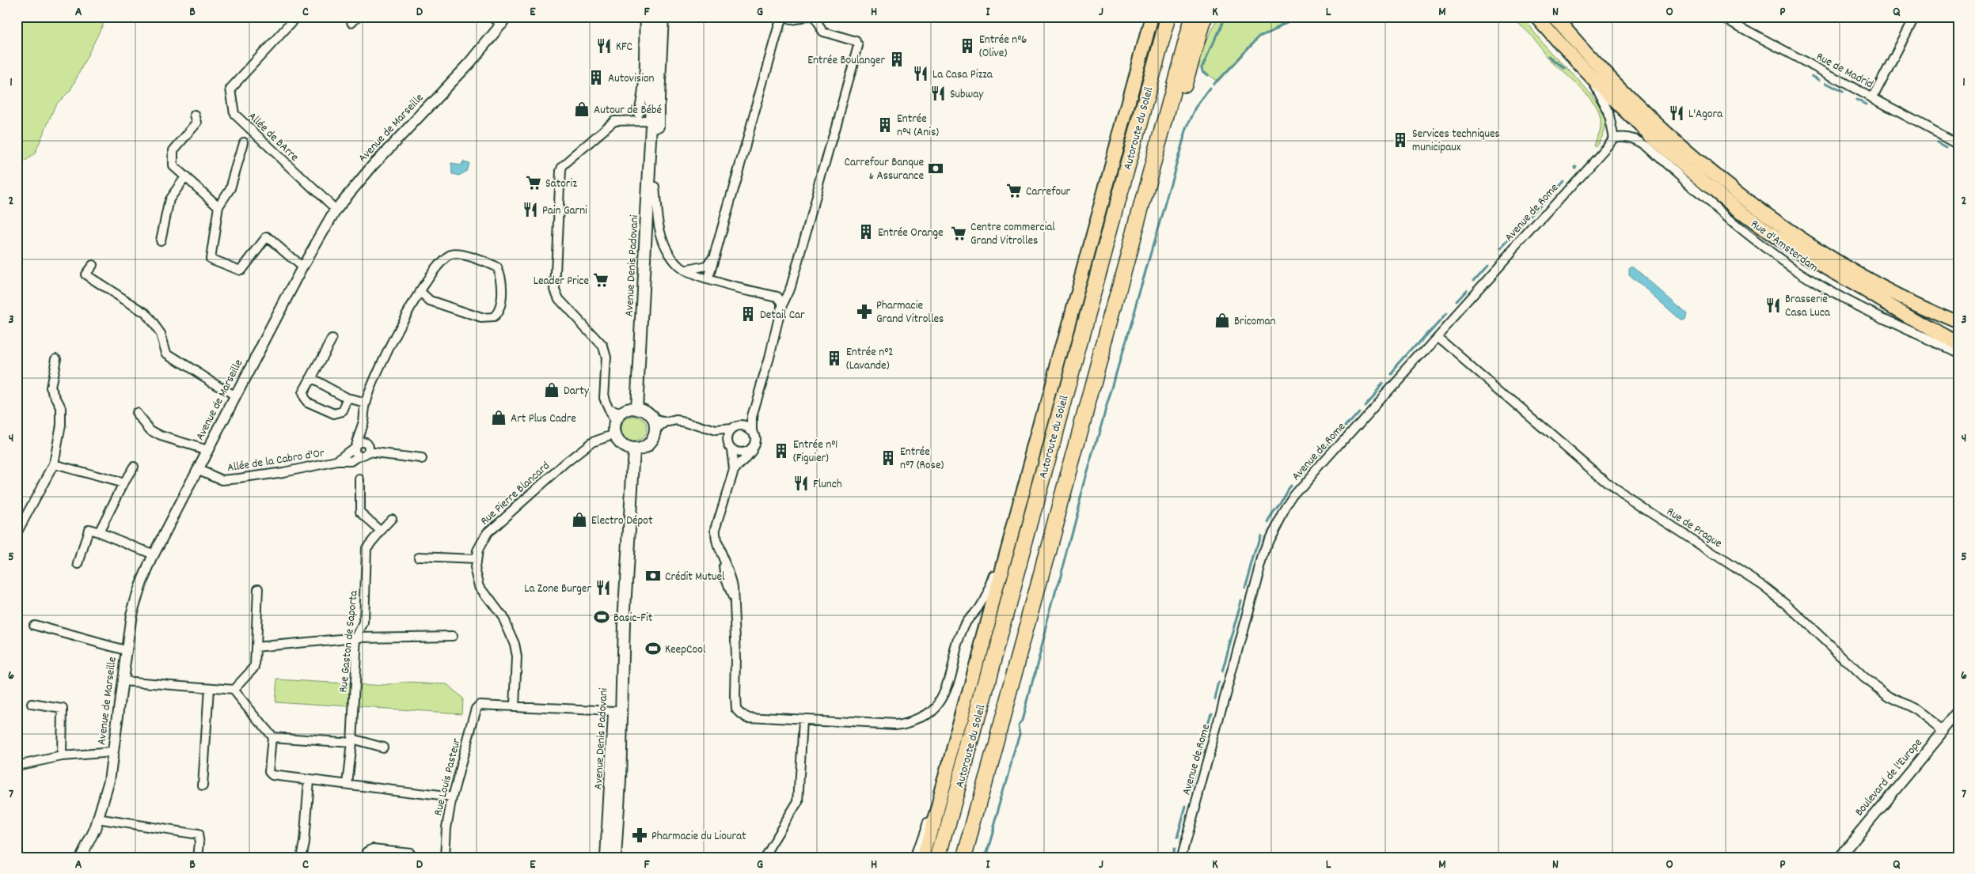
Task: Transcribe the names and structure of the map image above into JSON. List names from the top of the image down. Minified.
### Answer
{"streets":{"highway":["Autoroute du Soleil"],"main road":["Avenue Denis Padovani"],"street":["Rue de Madrid","Avenue de Marseille","Allée de BArre","Avenue de Rome","Rue d'Amsterdam","Allée de la Cabro d'Or","Rue Pierre Blancard","Rue de Prague","Rue Gaston de Saporta","Rue Louis Pasteur","Boulevard de l'Europe"]},"crossings":[["Avenue de Marseille","Allée de BArre"],["Avenue de Marseille","Allée de la Cabro d'Or"],["Avenue de Rome","Rue d'Amsterdam"],["Avenue de Rome","Rue de Prague"],["Avenue Denis Padovani","Rue Pierre Blancard"],["Rue Pierre Blancard","Rue Louis Pasteur"],["Rue de Prague","Boulevard de l'Europe"]],"places":{"restaurant":["KFC","La Casa Pizza","Subway","L'Agora","Pain Garni","Brasserie Casa Luca","Flunch","La Zone Burger"],"building":["Entrée n°6 (Olive)","Entrée Boulanger","Autovision","Entrée n°4 (Anis)","Services techniques municipaux","Entrée Orange","Detail Car","Entrée n°2 (Lavande)","Entrée n°1 (Figuier)","Entrée n°7 (Rose)"],"shop":["Autour de Bébé","Bricoman","Darty","Art Plus Cadre","Electro Dépot"],"bank":["Carrefour Banque & Assurance","Crédit Mutuel"],"supermarket":["Satoriz","Carrefour","Centre commercial Grand Vitrolles","Leader Price"],"pharmacy":["Pharmacie Grand Vitrolles","Pharmacie du Liourat"],"sports":["Basic-Fit","KeepCool"]},"grid":{"columns":["A","B","C","D","E","F","G","H","I","J","K","L","M","N","O","P","Q"],"rows":["1","2","3","4","5","6","7"]}}
